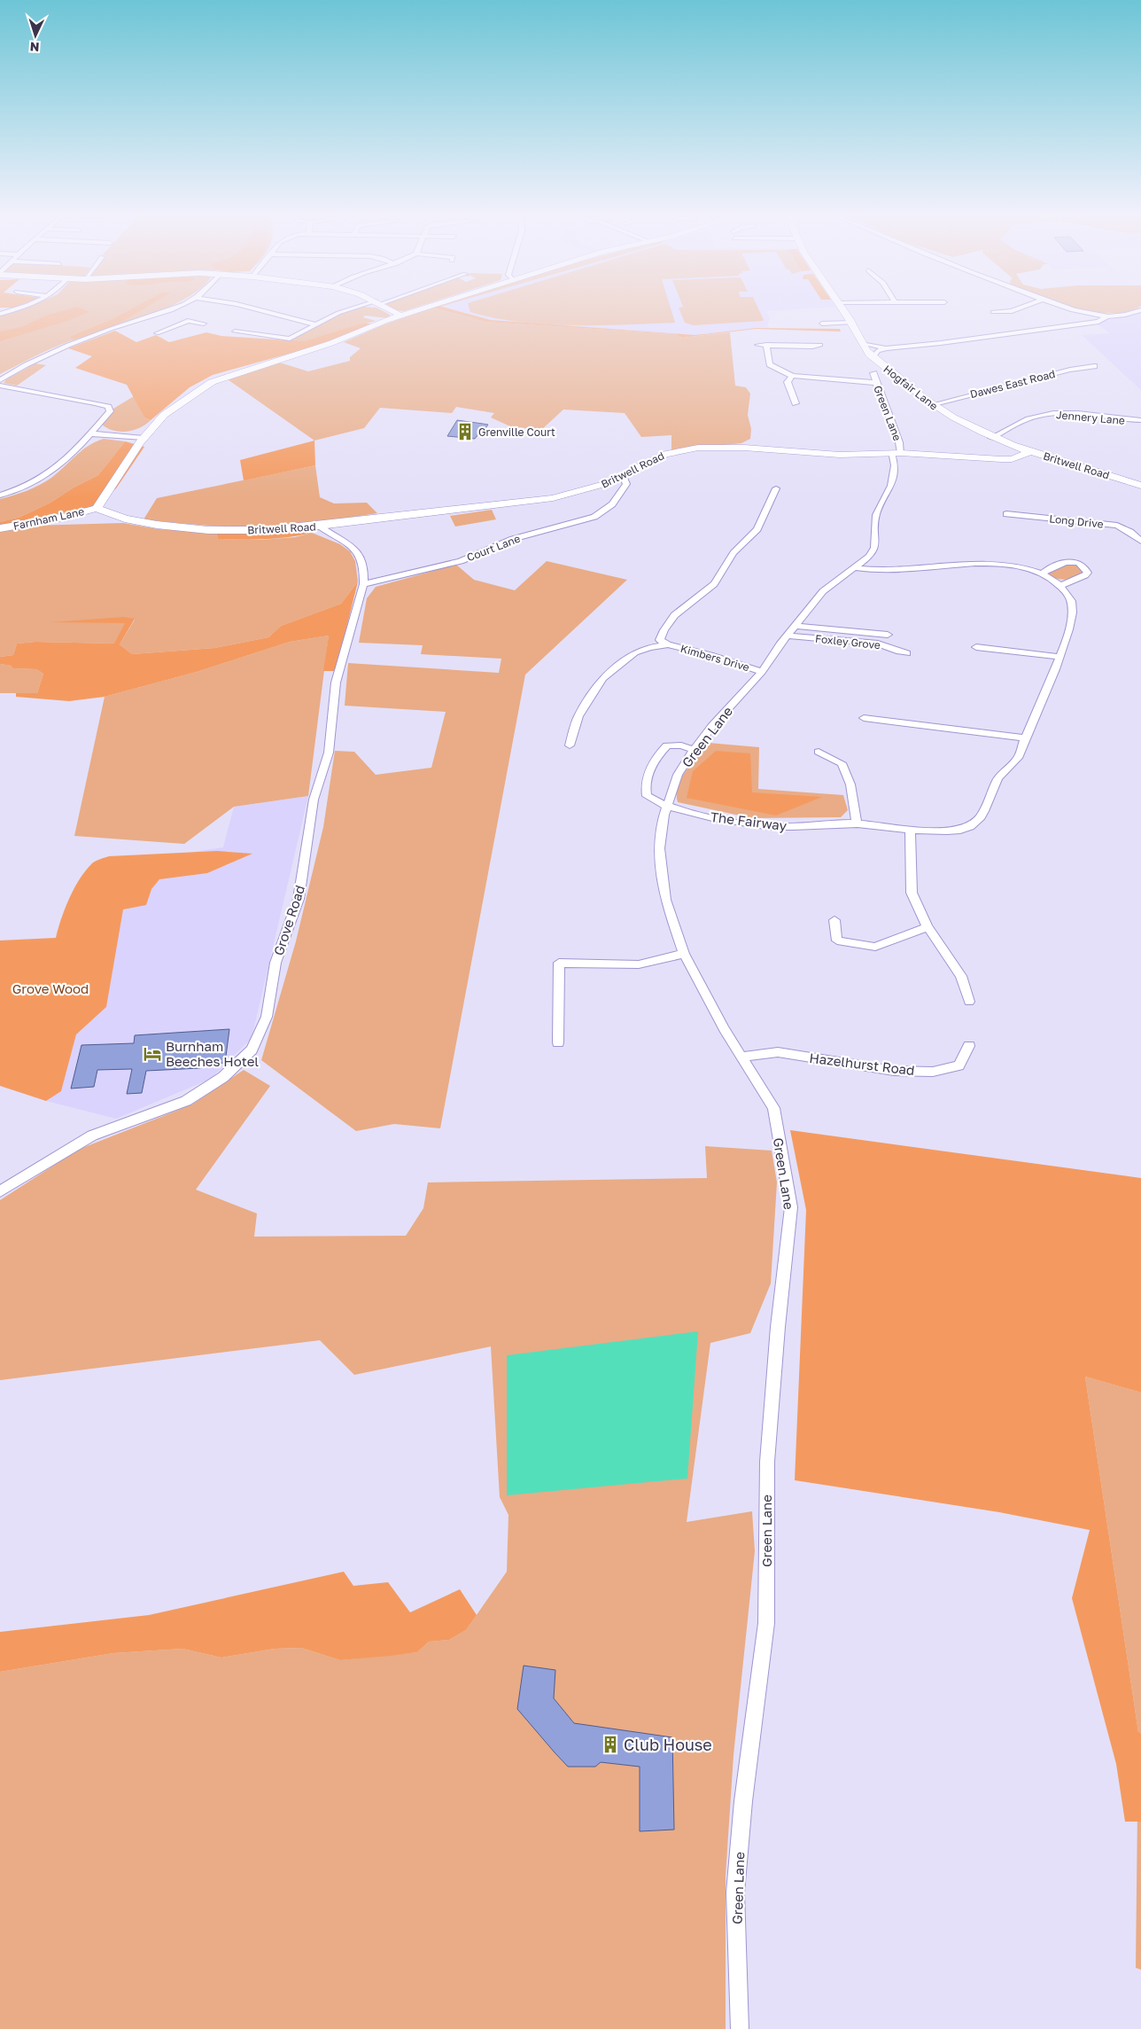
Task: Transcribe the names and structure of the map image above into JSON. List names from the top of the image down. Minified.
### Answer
{"streets":{"street":["Dawes East Road","Hogfair Lane","Green Lane","Jennery Lane","Britwell Road","Farnham Lane","Long Drive","Court Lane","Foxley Grove","Kimbers Drive","The Fairway","Grove Road","Hazelhurst Road"]},"crossings":[["Dawes East Road","Hogfair Lane"],["Hogfair Lane","Jennery Lane"],["Hogfair Lane","Britwell Road"],["Green Lane","Britwell Road"],["Green Lane","Foxley Grove"],["Green Lane","Kimbers Drive"],["Green Lane","The Fairway"],["Green Lane","Hazelhurst Road"],["Britwell Road","Farnham Lane"],["Britwell Road","Court Lane"],["Britwell Road","Grove Road"],["Court Lane","Grove Road"]],"parks":["Grove Wood"],"places":{"building":["Grenville Court","Club House"],"hotel":["Burnham Beeches Hotel"]},"north":"bottom"}
